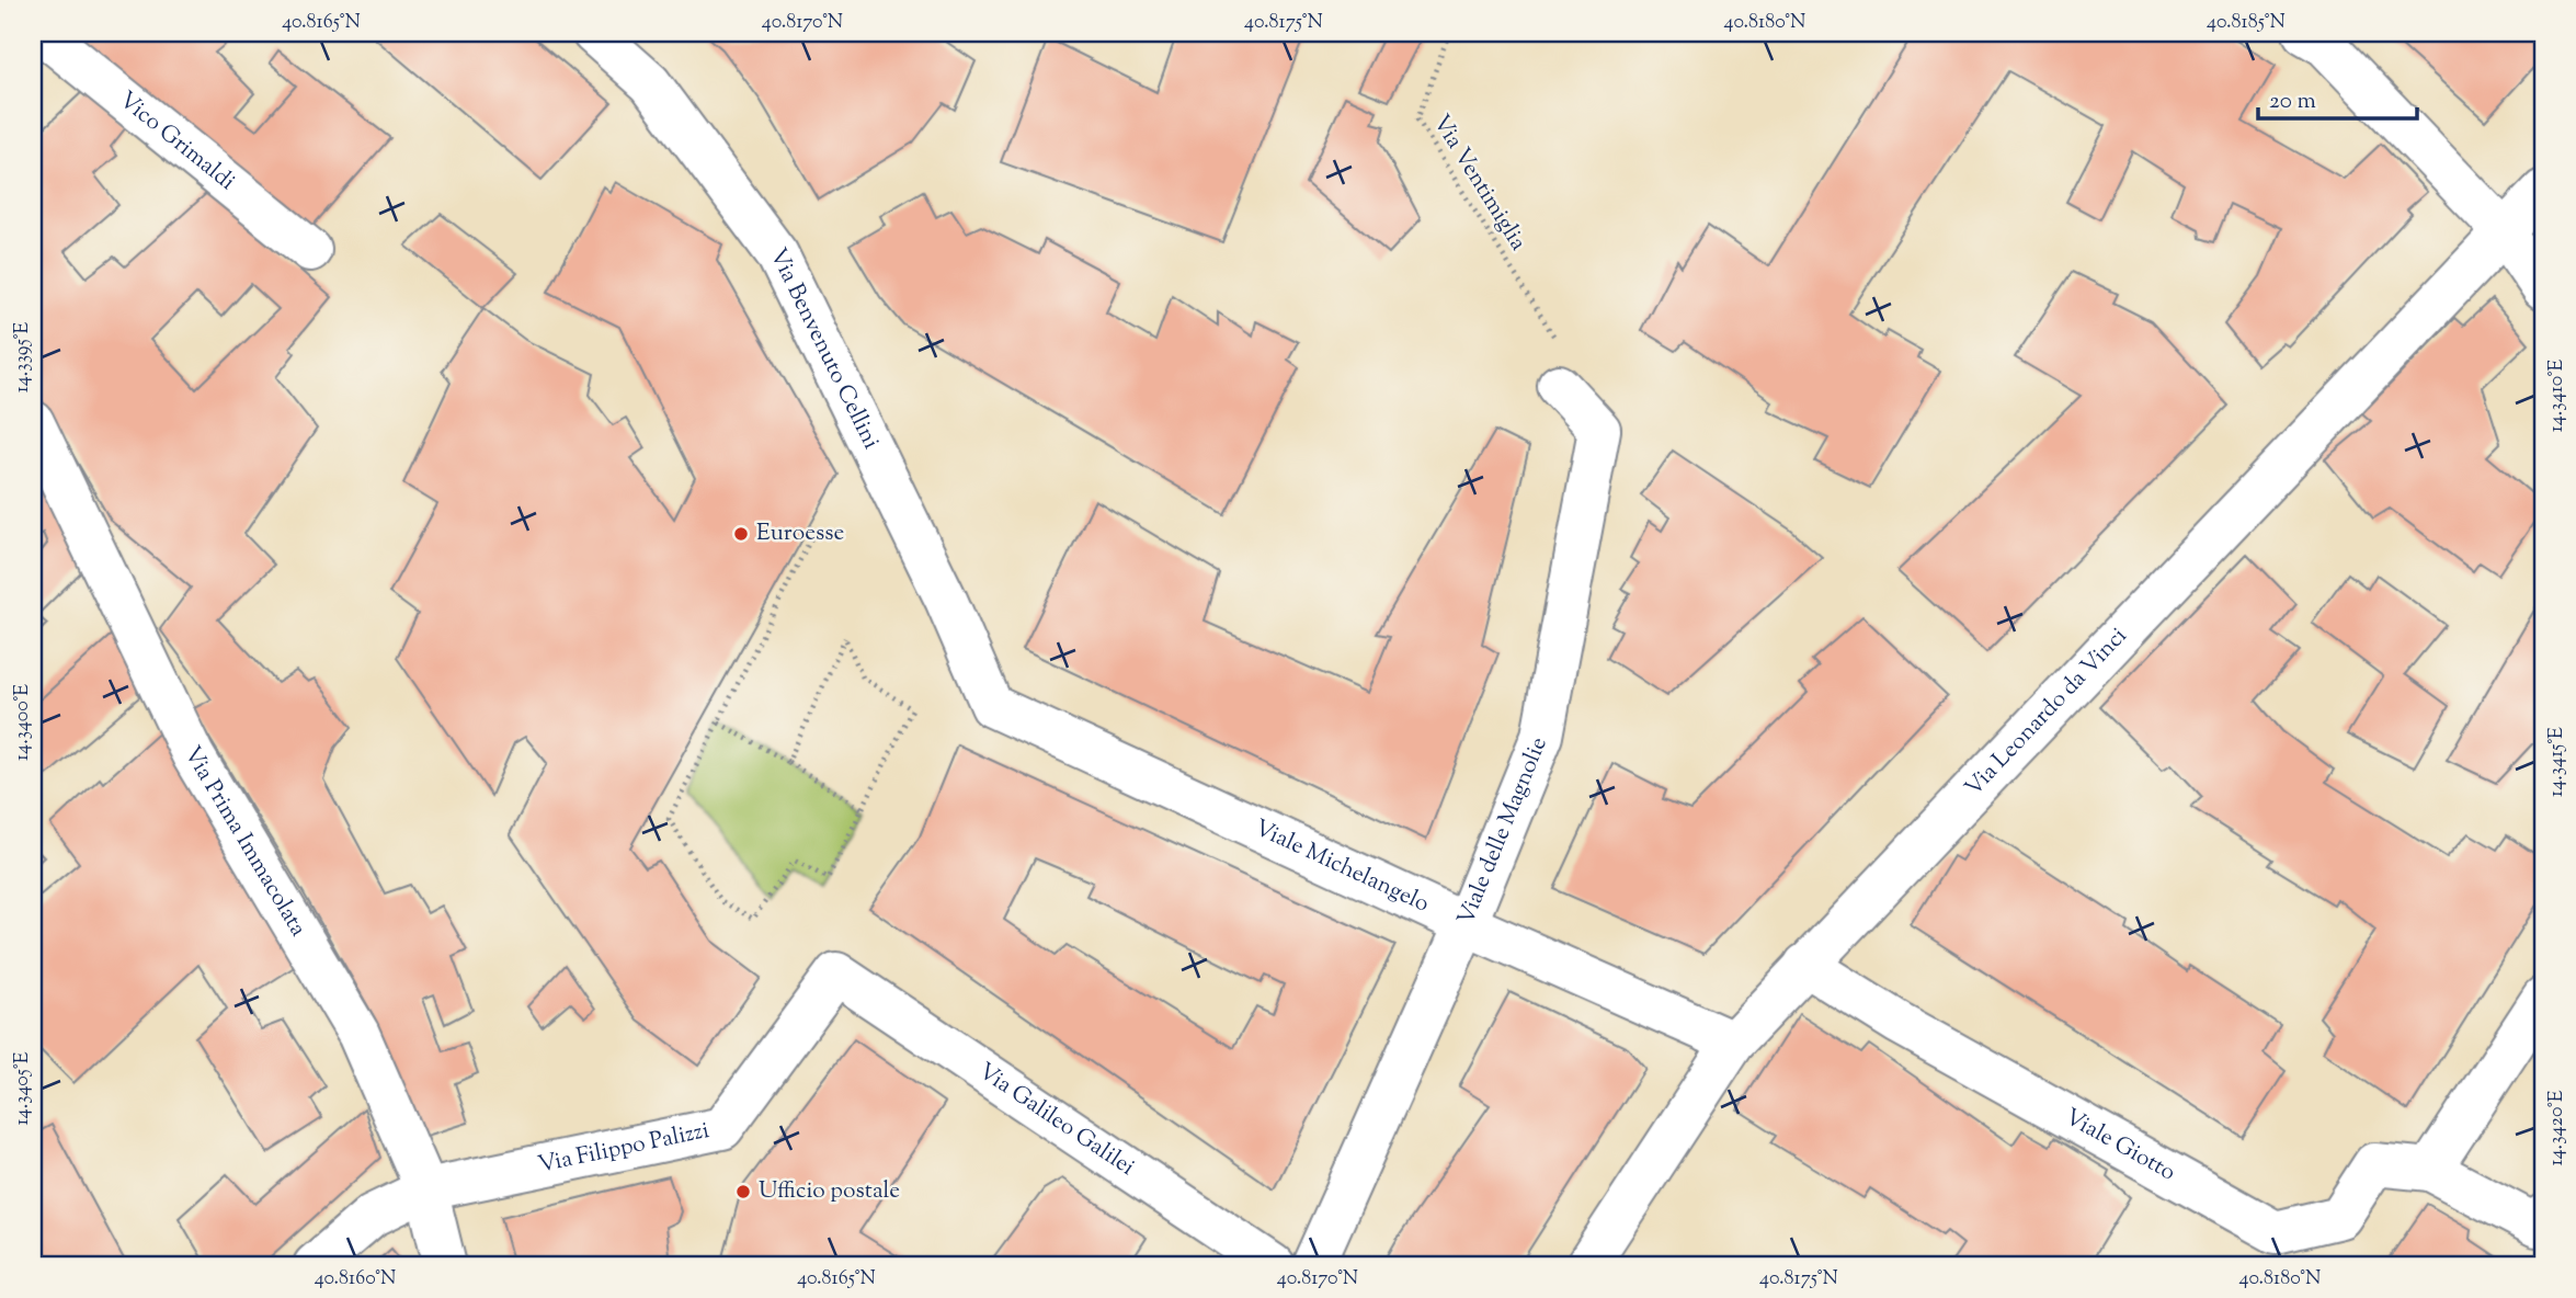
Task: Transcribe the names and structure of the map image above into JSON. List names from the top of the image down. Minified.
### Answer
{"streets":{"street":["Vico Grimaldi","Via Benvenuto Cellini","Via Leonardo da Vinci","Viale delle Magnolie","Via Prima Immacolata","Viale Michelangelo","Via Galileo Galilei","Viale Giotto","Via Filippo Palizzi"],"path":["Via Ventimiglia"]},"crossings":[["Via Benvenuto Cellini","Viale Michelangelo"],["Via Leonardo da Vinci","Viale Michelangelo"],["Via Leonardo da Vinci","Viale Giotto"],["Viale delle Magnolie","Viale Michelangelo"],["Via Prima Immacolata","Via Filippo Palizzi"],["Via Galileo Galilei","Via Filippo Palizzi"]],"places":["Euroesse","Ufficio postale"],"scale_bar":"20 m","coordinates":["40.8165°N","40.8170°N","40.8175°N","40.8180°N","40.8185°N","14.3395°E","14.3410°E","14.3400°E","14.3415°E","14.3405°E","14.3420°E","40.8160°N"]}
